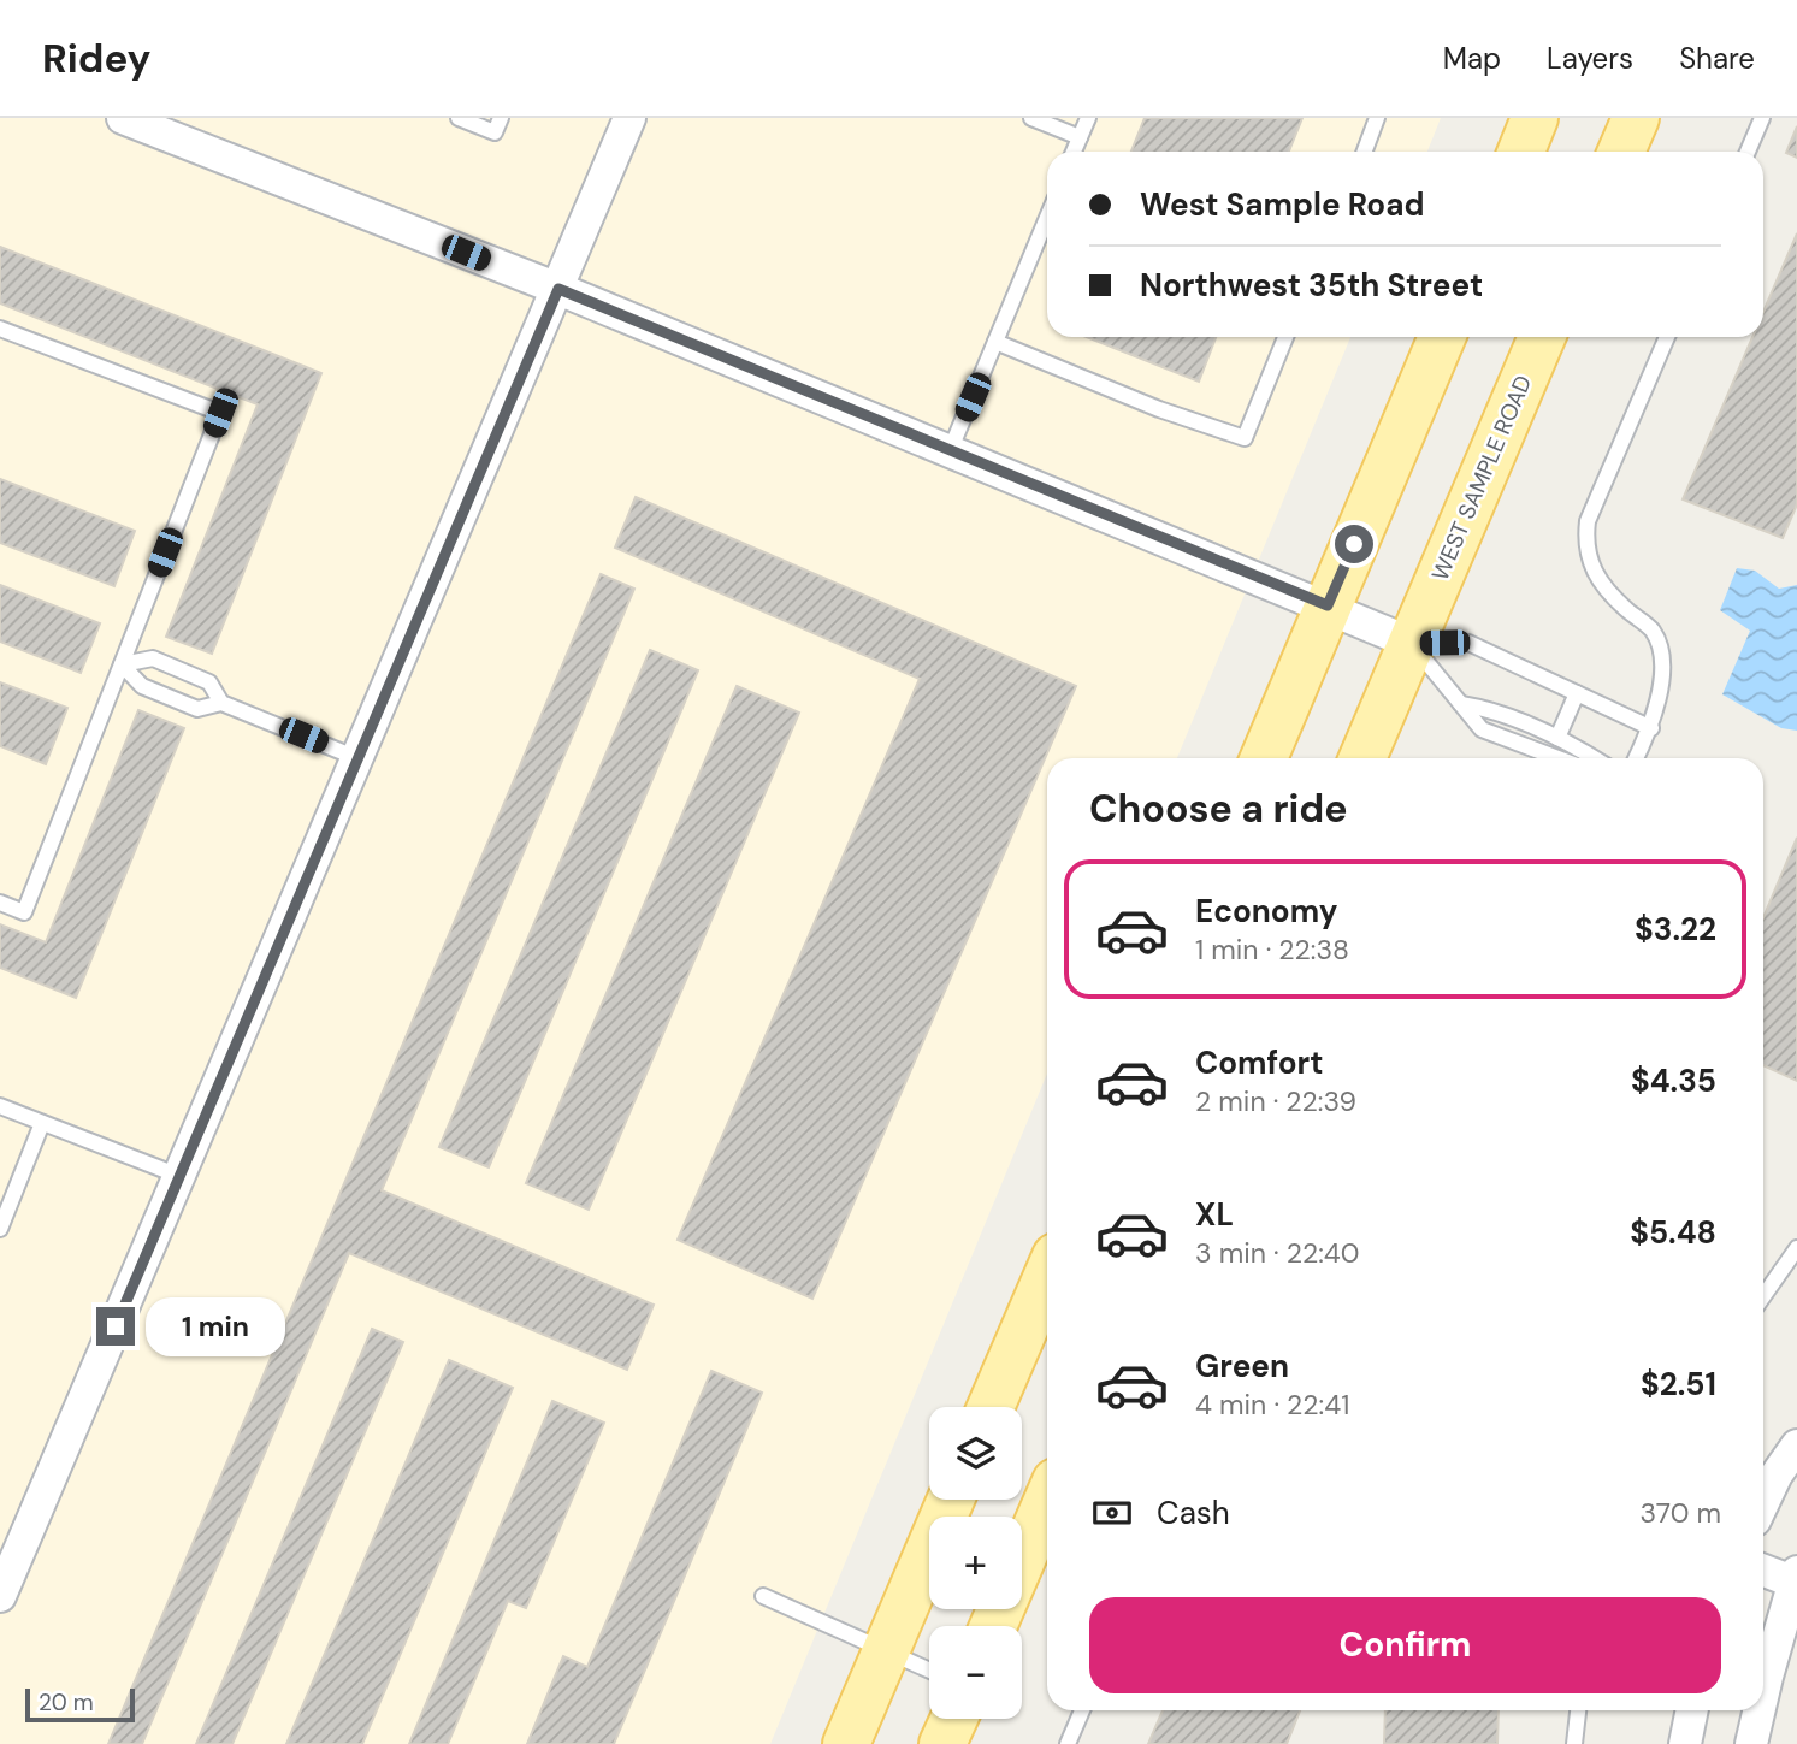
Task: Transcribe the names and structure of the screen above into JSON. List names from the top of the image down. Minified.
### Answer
{"streets":{"main road":["WEST SAMPLE ROAD"]},"scale_bar":"20 m","page":{"header":"Ridey","nav":["Map","Layers","Share"],"banner":["West Sample Road","Northwest 35th Street"],"heading":"Choose a ride","list":[{"name":"Economy","note":"1 min · 22:38","value":"$3.22"},{"name":"Comfort","note":"2 min · 22:39","value":"$4.35"},{"name":"XL","note":"3 min · 22:40","value":"$5.48"},{"name":"Green","note":"4 min · 22:41","value":"$2.51"}],"bubble":"1 min","map_buttons":["+","−"],"pay":["Cash","370 m"],"buttons":"Confirm","scale":"20 m"}}
